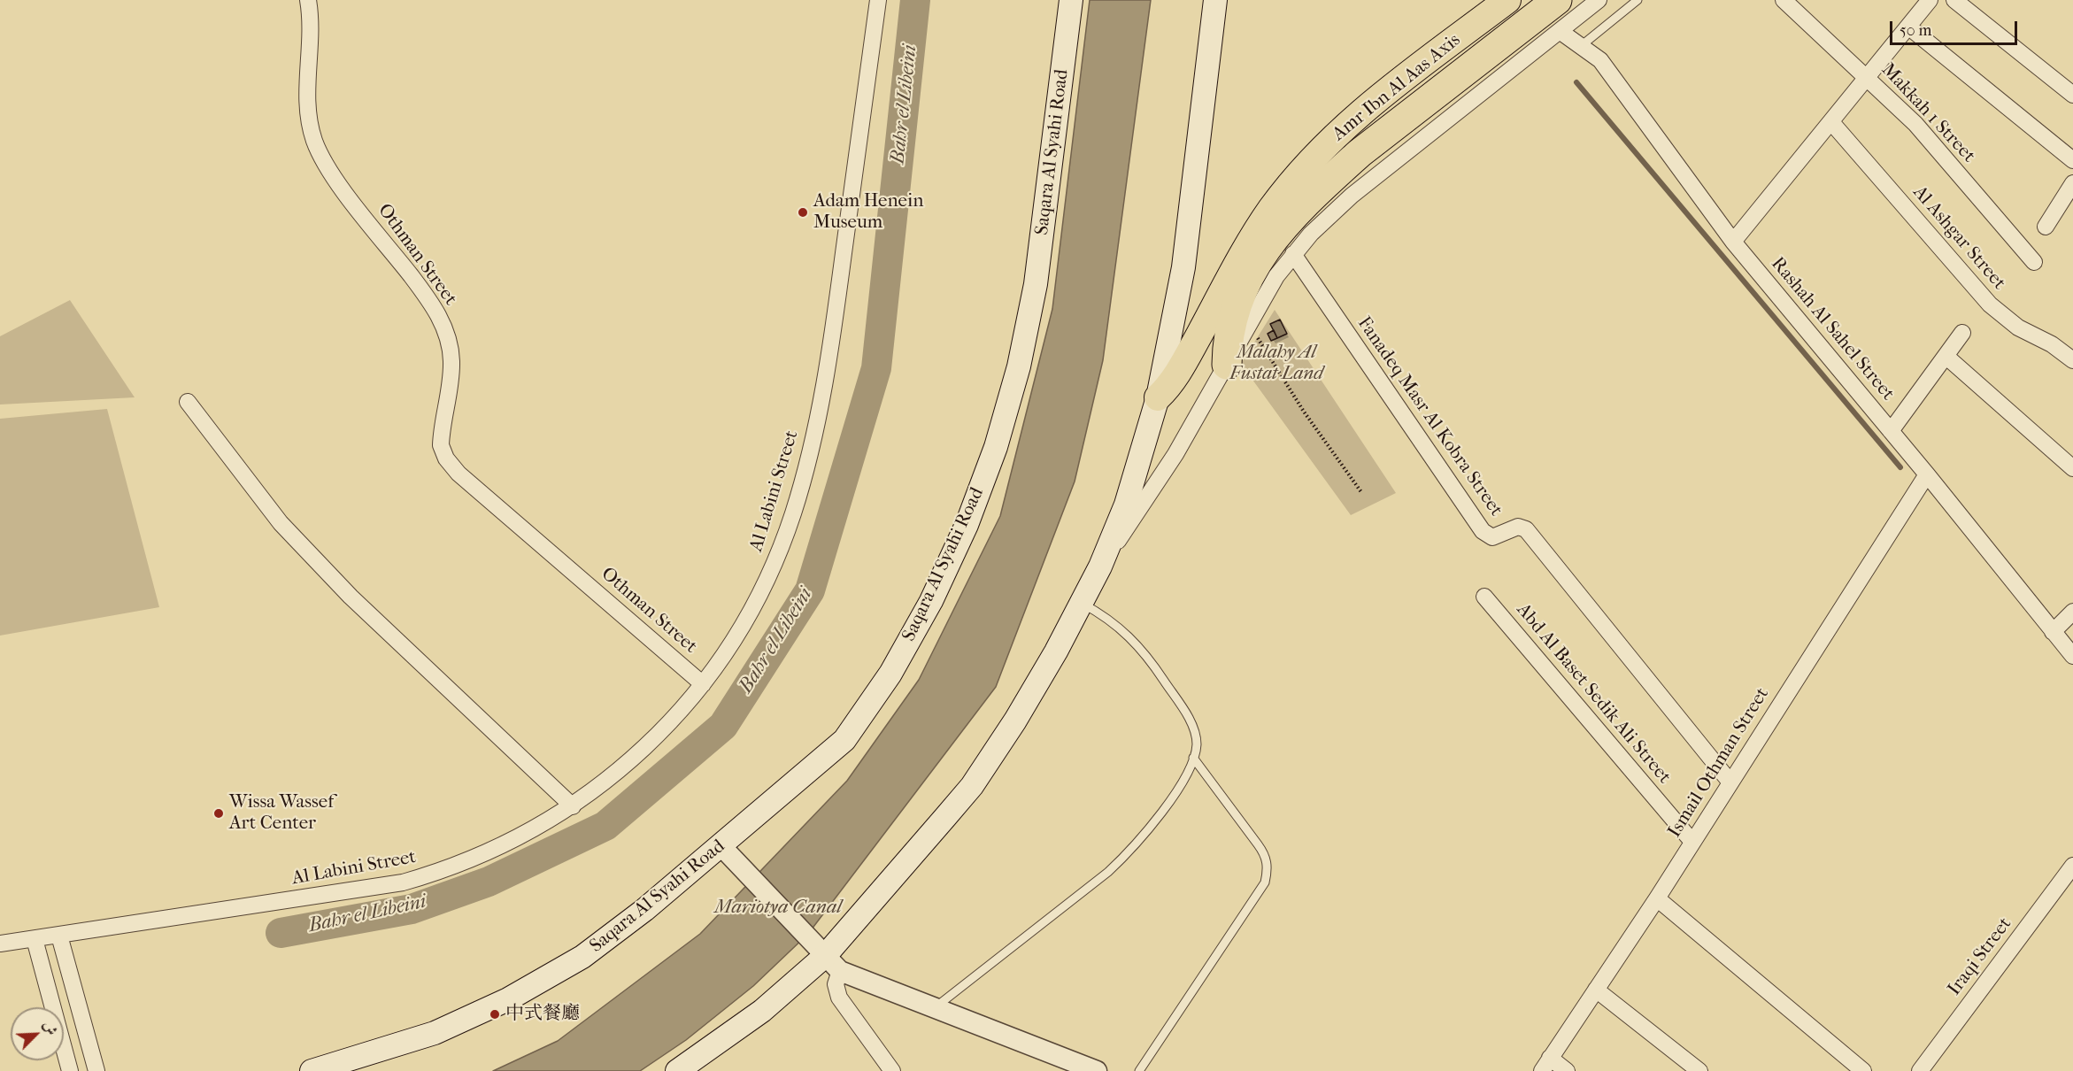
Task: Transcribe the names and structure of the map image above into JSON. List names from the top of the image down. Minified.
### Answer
{"streets":{"main road":["Amr Ibn Al Aas Axis","Saqara Al Syahi Road"],"street":["Makkah 1 Street","Al Ashgar Street","Othman Street","Rashah Al Sahel Street","Fanadeq Masr Al Kobra Street","Al Labini Street","Abd Al Baset Sedik Ali Street","Ismail Othman Street","Iraqi Street"]},"crossings":[["Othman Street","Al Labini Street"],["Rashah Al Sahel Street","Ismail Othman Street"],["Fanadeq Masr Al Kobra Street","Ismail Othman Street"],["Abd Al Baset Sedik Ali Street","Ismail Othman Street"]],"water":["Bahr el Libeini","Mariotya Canal"],"parks":["Malahy Al Fustat Land"],"places":["Adam Henein Museum","Wissa Wassef Art Center","中式餐廳"],"scale_bar":"50 m","north":"top right"}
